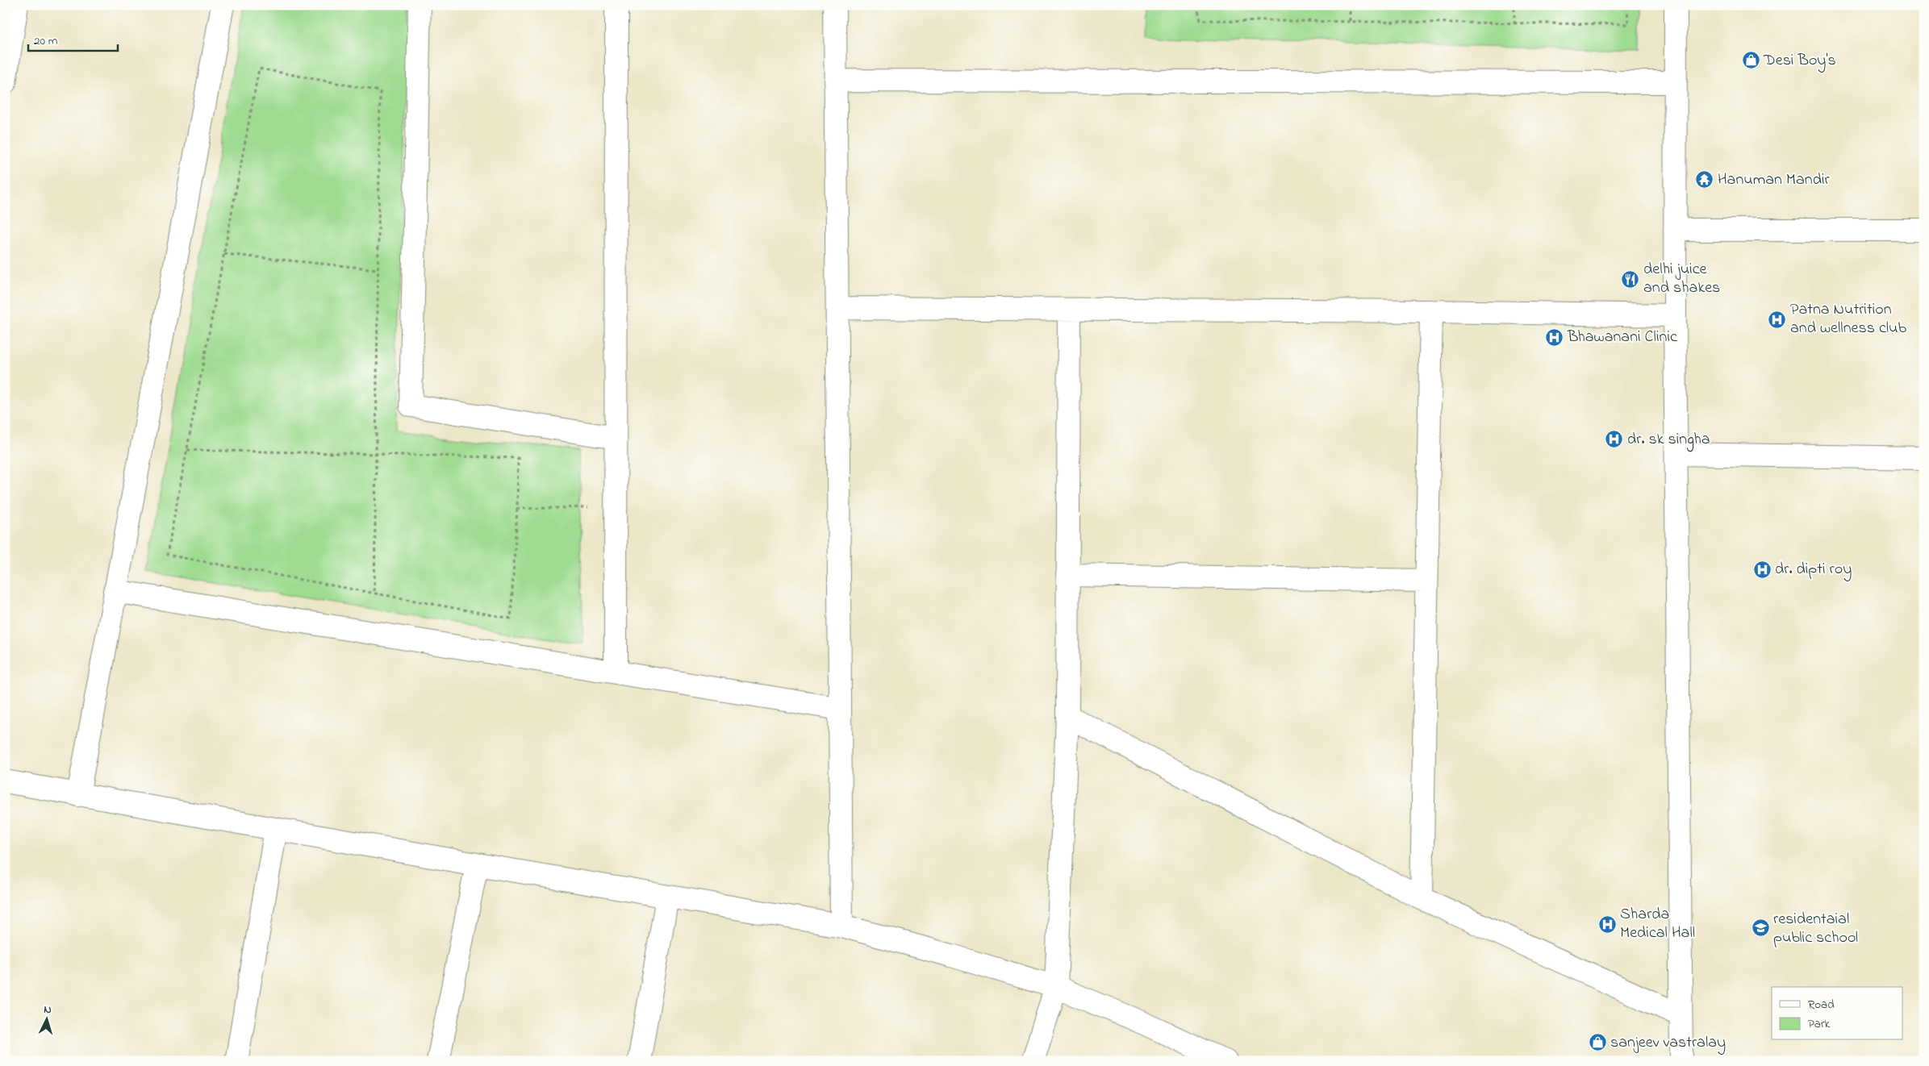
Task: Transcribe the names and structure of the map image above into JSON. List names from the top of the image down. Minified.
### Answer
{"places":{"shop":["Desi Boy's","sanjeev vastralay"],"temple":["Hanuman Mandir"],"restaurant":["delhi juice and shakes"],"hospital":["Patna Nutrition and wellness club","Bhawanani Clinic","dr. sk singha","dr. dipti roy","Sharda Medical Hall"],"school or university":["residentaial public school"]},"legend":["Road","Park"],"scale_bar":"20 m","north":"top"}
